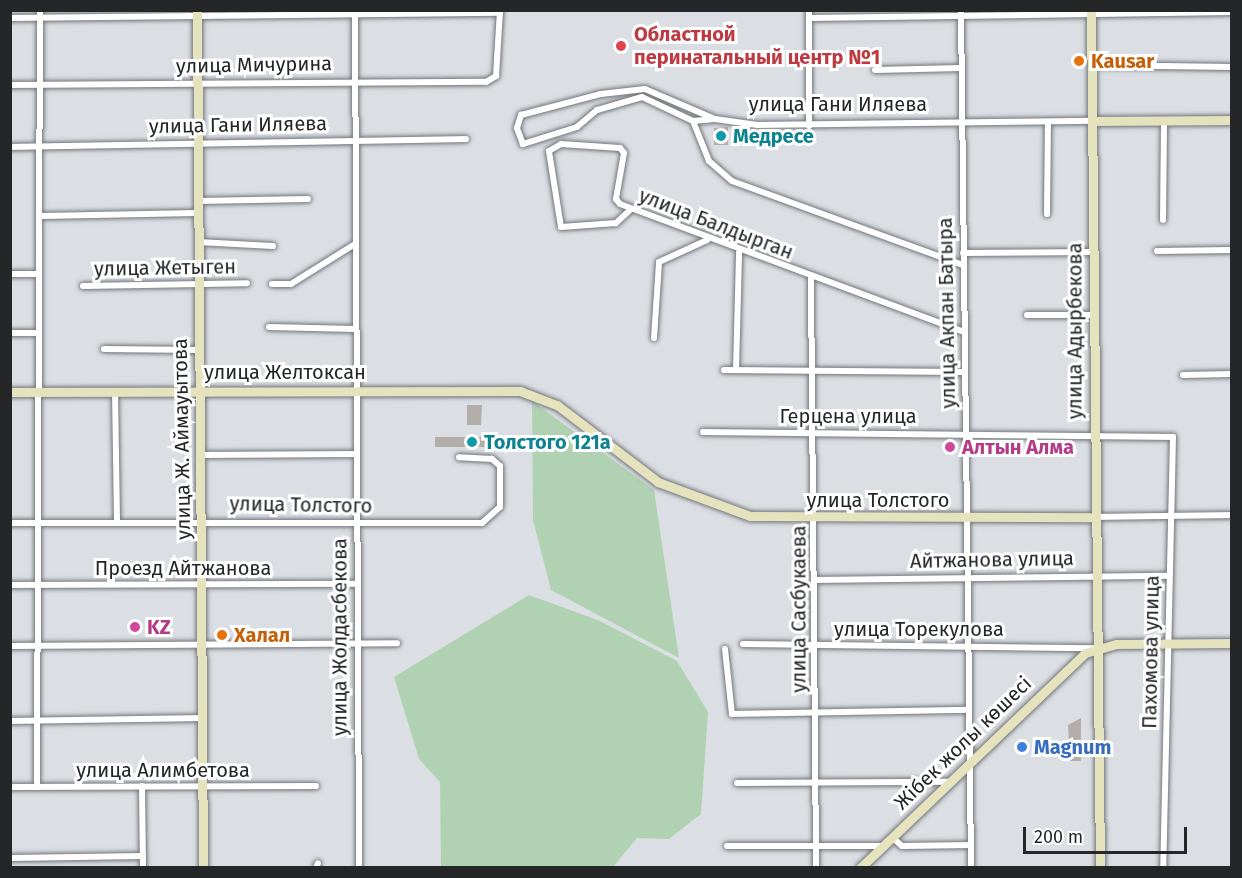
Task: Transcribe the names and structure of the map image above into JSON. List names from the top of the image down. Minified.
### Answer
{"streets":{"street":["улица Мичурина","улица Гани Иляева","улица Балдырган","улица Жетыген","улица Акпан Батыра","улица Адырбекова","улица Желтоксан","Герцена улица","улица Ж. Аймауытова","улица Толстого","Айтжанова улица","Проезд Айтжанова","улица Сасбукаева","улица Торекулова","улица Жолдасбекова","Пахомова улица","Жібек жолы көшесі","улица Алимбетова"]},"crossings":[["улица Мичурина","улица Ж. Аймауытова"],["улица Мичурина","улица Жолдасбекова"],["улица Гани Иляева","улица Акпан Батыра"],["улица Гани Иляева","улица Адырбекова"],["улица Гани Иляева","улица Ж. Аймауытова"],["улица Гани Иляева","улица Жолдасбекова"],["улица Балдырган","улица Акпан Батыра"],["улица Балдырган","улица Сасбукаева"],["улица Жетыген","улица Ж. Аймауытова"],["улица Акпан Батыра","Герцена улица"],["улица Акпан Батыра","улица Толстого"],["улица Акпан Батыра","Айтжанова улица"],["улица Акпан Батыра","улица Торекулова"],["улица Акпан Батыра","Жібек жолы көшесі"],["улица Адырбекова","Герцена улица"],["улица Адырбекова","улица Толстого"],["улица Адырбекова","Айтжанова улица"],["улица Адырбекова","улица Торекулова"],["улица Адырбекова","Жібек жолы көшесі"],["улица Желтоксан","улица Ж. Аймауытова"],["улица Желтоксан","улица Толстого"],["улица Желтоксан","улица Жолдасбекова"],["Герцена улица","улица Сасбукаева"],["Герцена улица","Пахомова улица"],["улица Ж. Аймауытова","улица Толстого"],["улица Ж. Аймауытова","Проезд Айтжанова"],["улица Ж. Аймауытова","улица Алимбетова"],["улица Толстого","улица Сасбукаева"],["улица Толстого","улица Жолдасбекова"],["улица Толстого","Пахомова улица"],["Айтжанова улица","улица Сасбукаева"],["Айтжанова улица","Пахомова улица"],["Проезд Айтжанова","улица Жолдасбекова"],["улица Сасбукаева","улица Торекулова"],["улица Торекулова","Жібек жолы көшесі"]],"places":["Областной перинатальный центр №1","Kausar","Медресе","Толстого 121а","Алтын Алма","KZ","Халал","Magnum"],"scale_bar":"200 m"}
